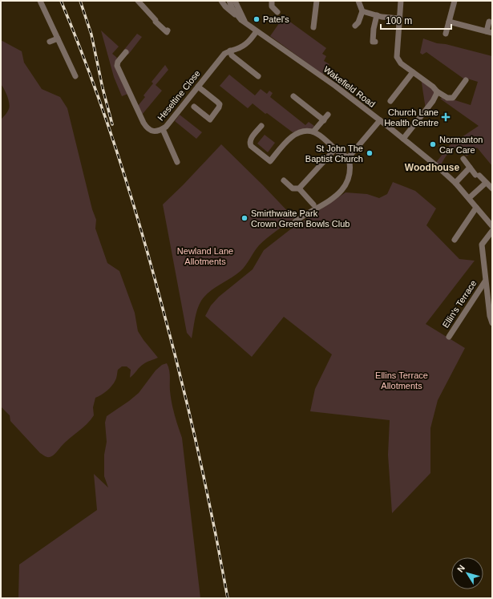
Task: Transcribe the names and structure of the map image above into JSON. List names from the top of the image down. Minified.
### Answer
{"streets":{"street":["Wakefield Road","Heseltine Close","Ellin's Terrace"]},"crossings":[["Wakefield Road","Heseltine Close"]],"districts":["Woodhouse"],"parks":["Newland Lane Allotments","Ellins Terrace Allotments"],"places":{"other":["Patel's","Normanton Car Care","St John The Baptist Church","Smirthwaite Park Crown Green Bowls Club"],"health":["Church Lane Health Centre"]},"scale_bar":"100 m","north":"top left"}
